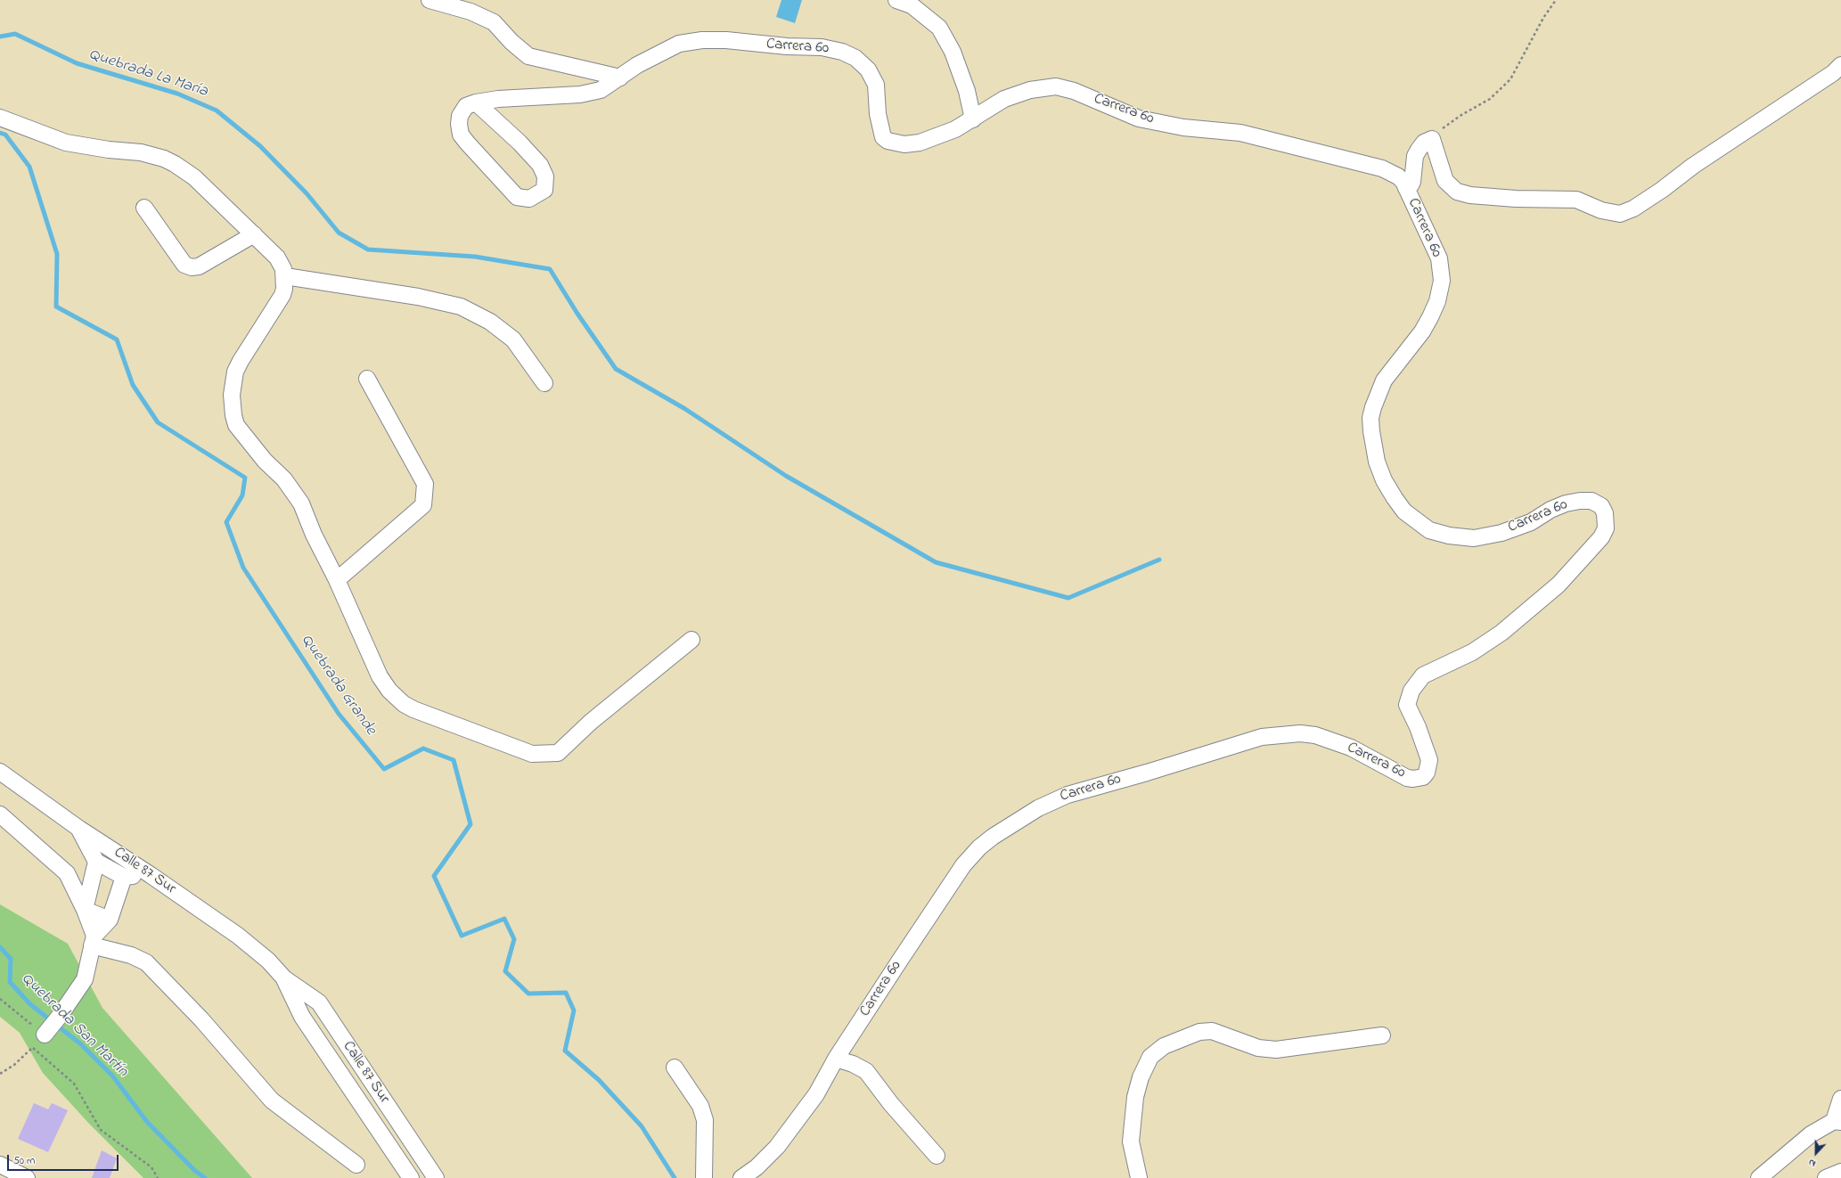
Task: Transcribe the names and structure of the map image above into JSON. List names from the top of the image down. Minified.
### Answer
{"streets":{"street":["Carrera 60","Calle 87 Sur"]},"water":["Quebrada La María","Quebrada Grande","Quebrada San Martín"],"scale_bar":"50 m","north":"bottom"}
